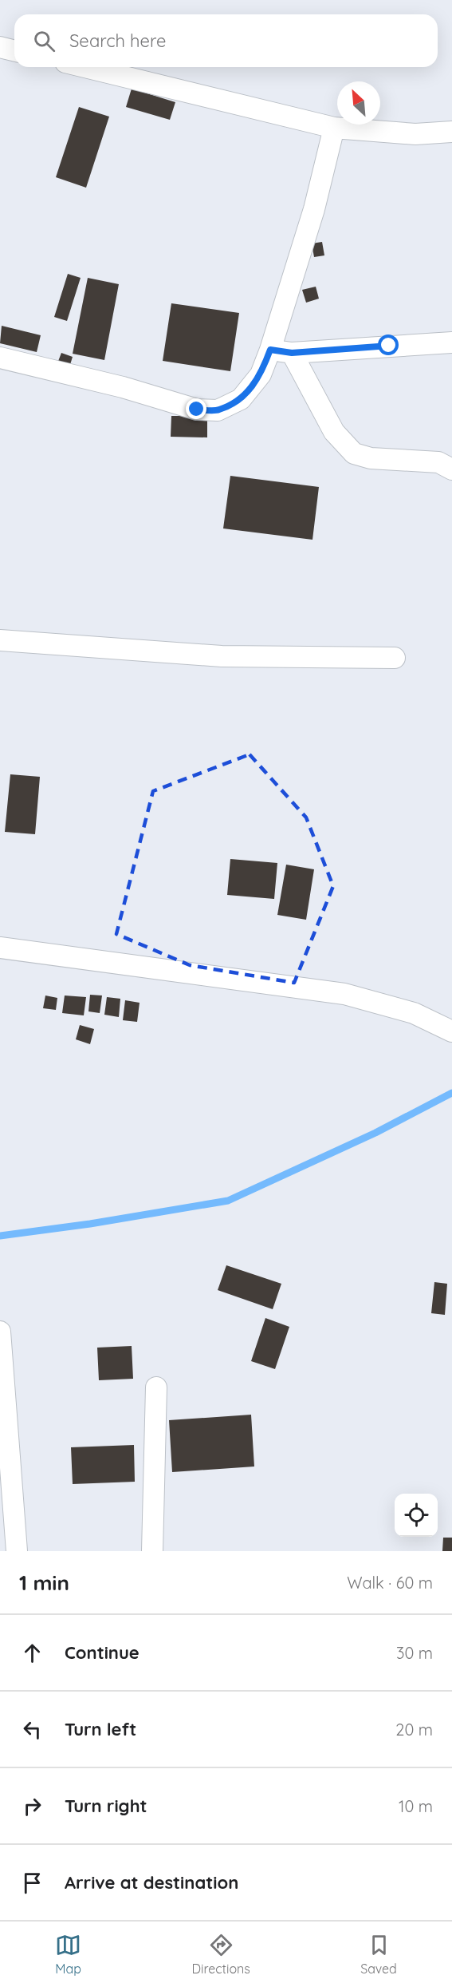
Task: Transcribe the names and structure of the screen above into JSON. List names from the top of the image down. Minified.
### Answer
{"north":"top left","page":{"search":"Search here","heading":["1 min","Walk · 60 m"],"list":[["Continue","30 m"],["Turn left","20 m"],["Turn right","10 m"],"Arrive at destination"],"nav":["Map","Directions","Saved"]}}
